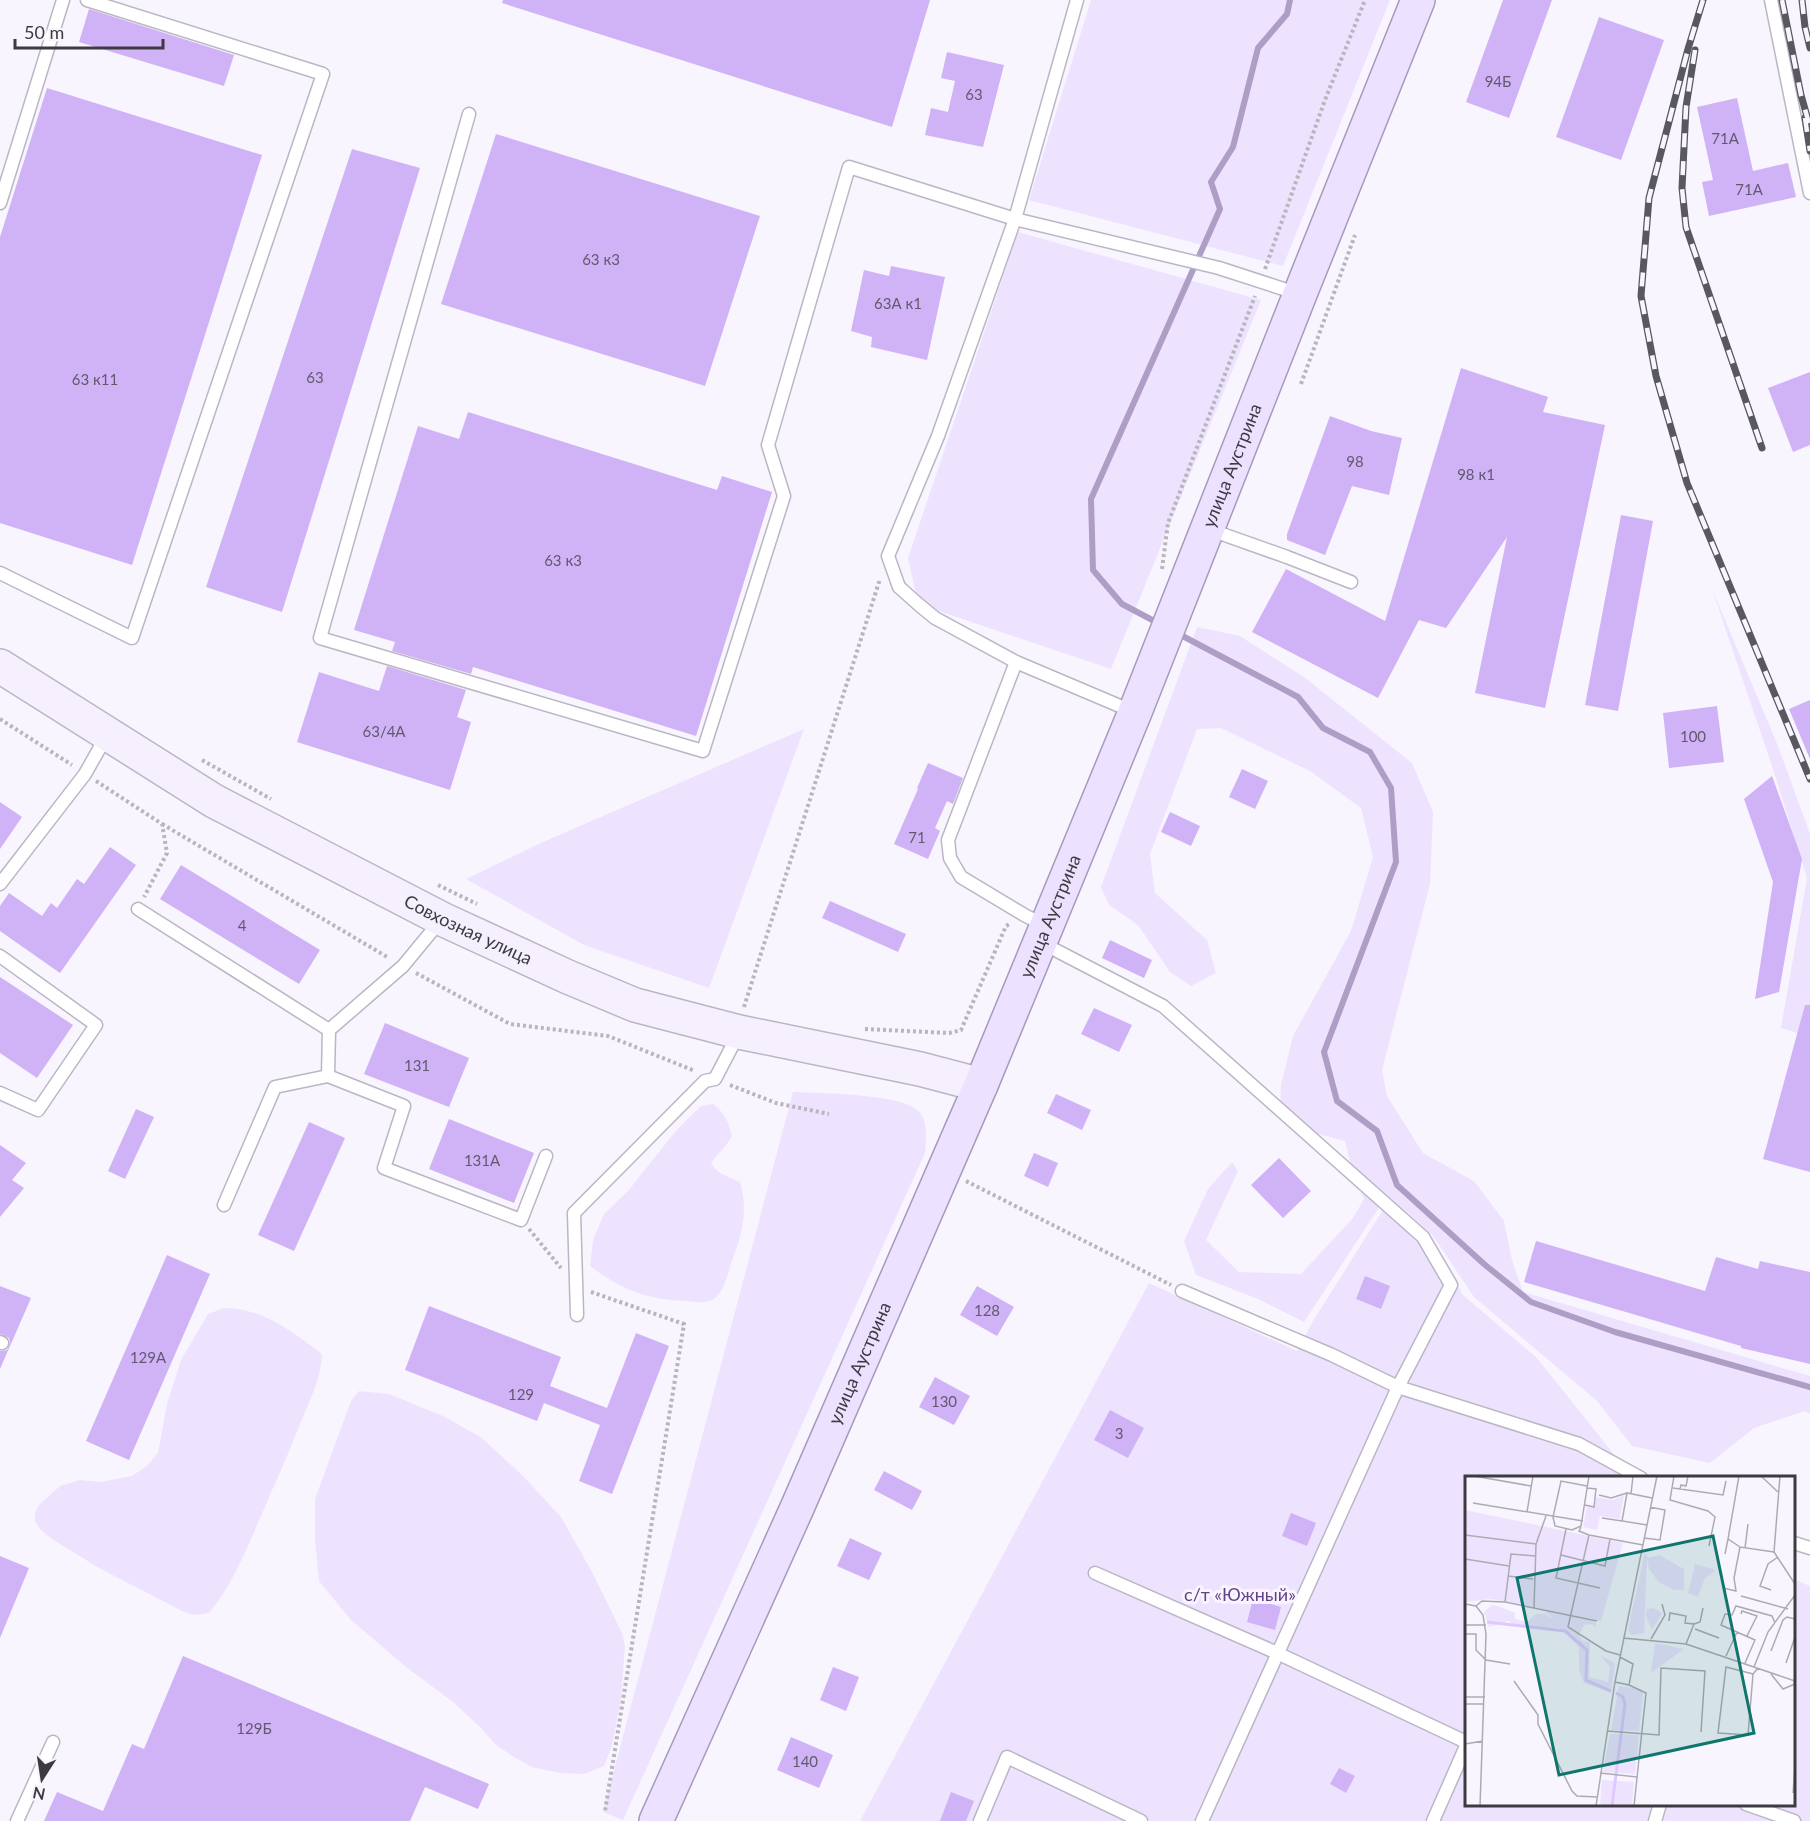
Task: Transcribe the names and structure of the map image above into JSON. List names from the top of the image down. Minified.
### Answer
{"streets":{"main road":["улица Аустрина","Совхозная улица"]},"crossings":[["улица Аустрина","Совхозная улица"]],"parks":["с/т «Южный»"],"house_numbers":["94Б","63","71А","71А","63 к3","63А к1","63","63 к11","98","98 к1","63 к3","63/4А","100","71","4","131","131А","128","129А","129","130","3","129Б","140"],"scale_bar":"50 m","north":"bottom"}
